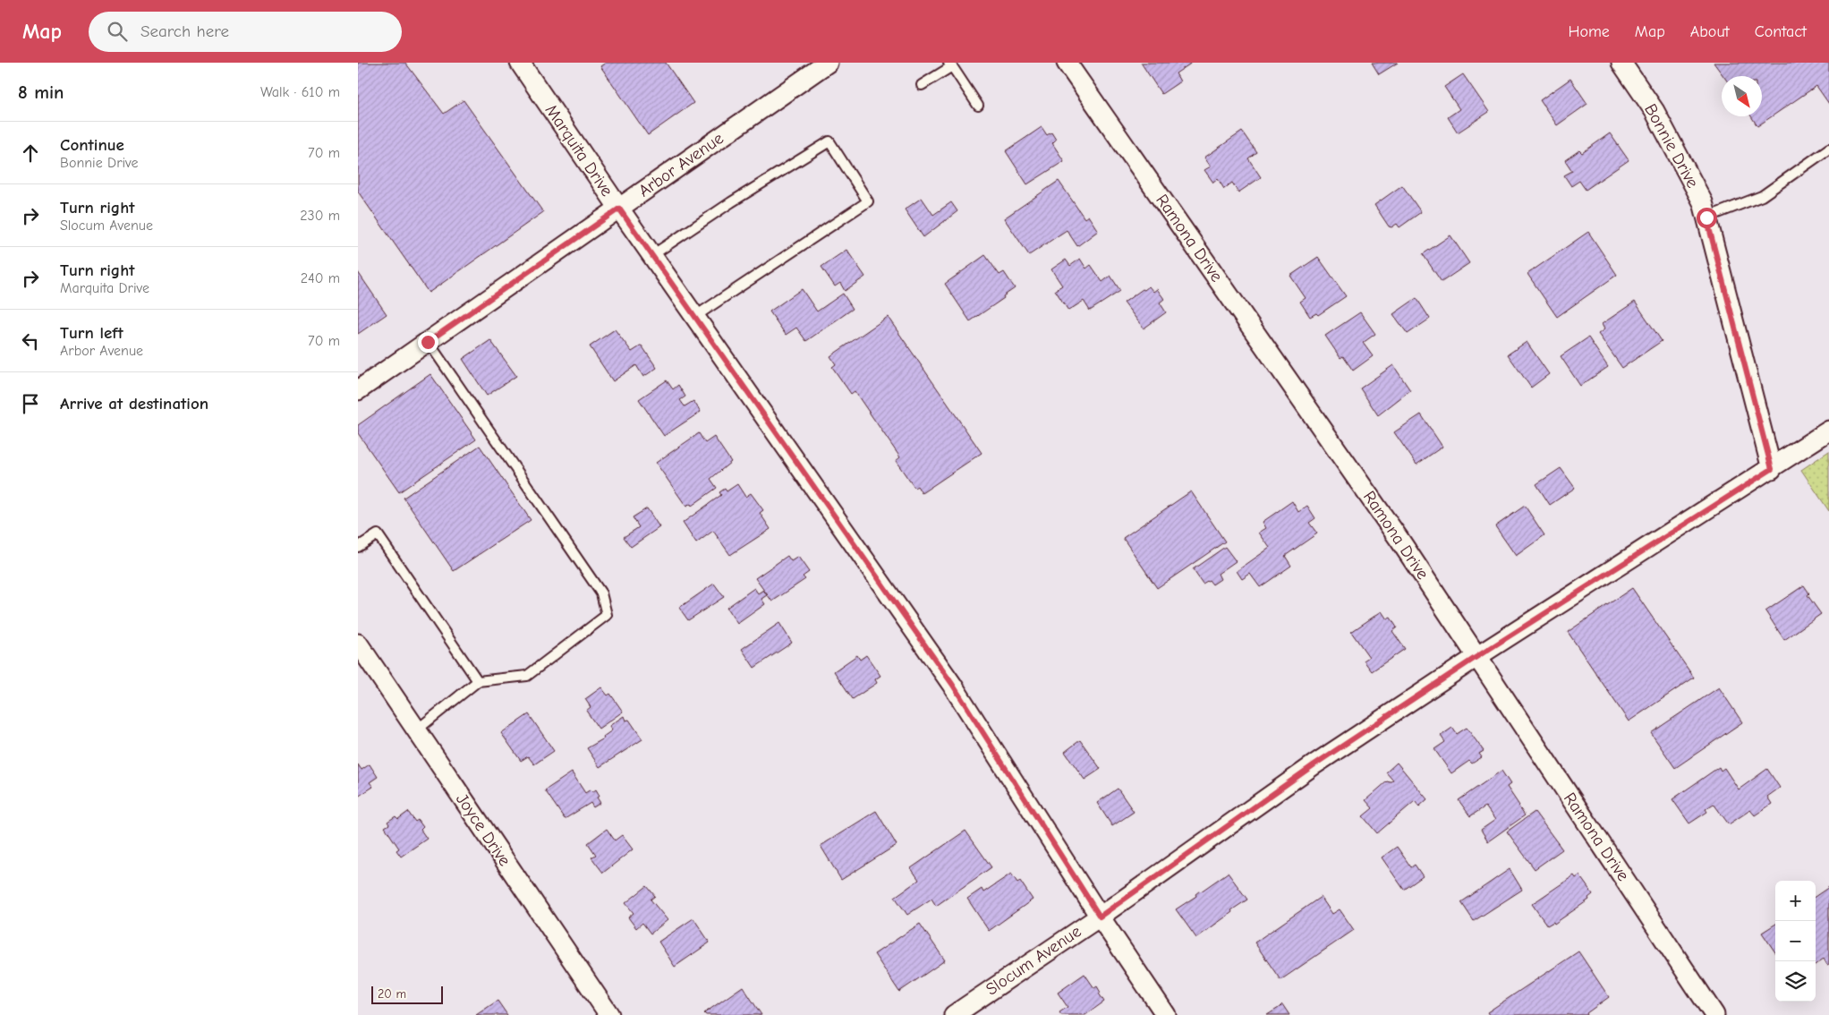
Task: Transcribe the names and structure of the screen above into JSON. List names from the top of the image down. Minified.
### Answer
{"streets":{"street":["Bonnie Drive","Marquita Drive","Arbor Avenue","Ramona Drive","Joyce Drive","Slocum Avenue"]},"crossings":[["Bonnie Drive","Slocum Avenue"],["Marquita Drive","Arbor Avenue"],["Marquita Drive","Slocum Avenue"],["Ramona Drive","Slocum Avenue"]],"scale_bar":"20 m","north":"bottom right","page":{"header":"Map","search":"Search here","nav":["Home","Map","About","Contact"],"heading":["8 min","Walk · 610 m"],"list":[["Continue","Bonnie Drive","70 m"],["Turn right","Slocum Avenue","230 m"],["Turn right","Marquita Drive","240 m"],["Turn left","Arbor Avenue","70 m"],"Arrive at destination"],"map_buttons":["+","−"],"scale":"20 m"}}
